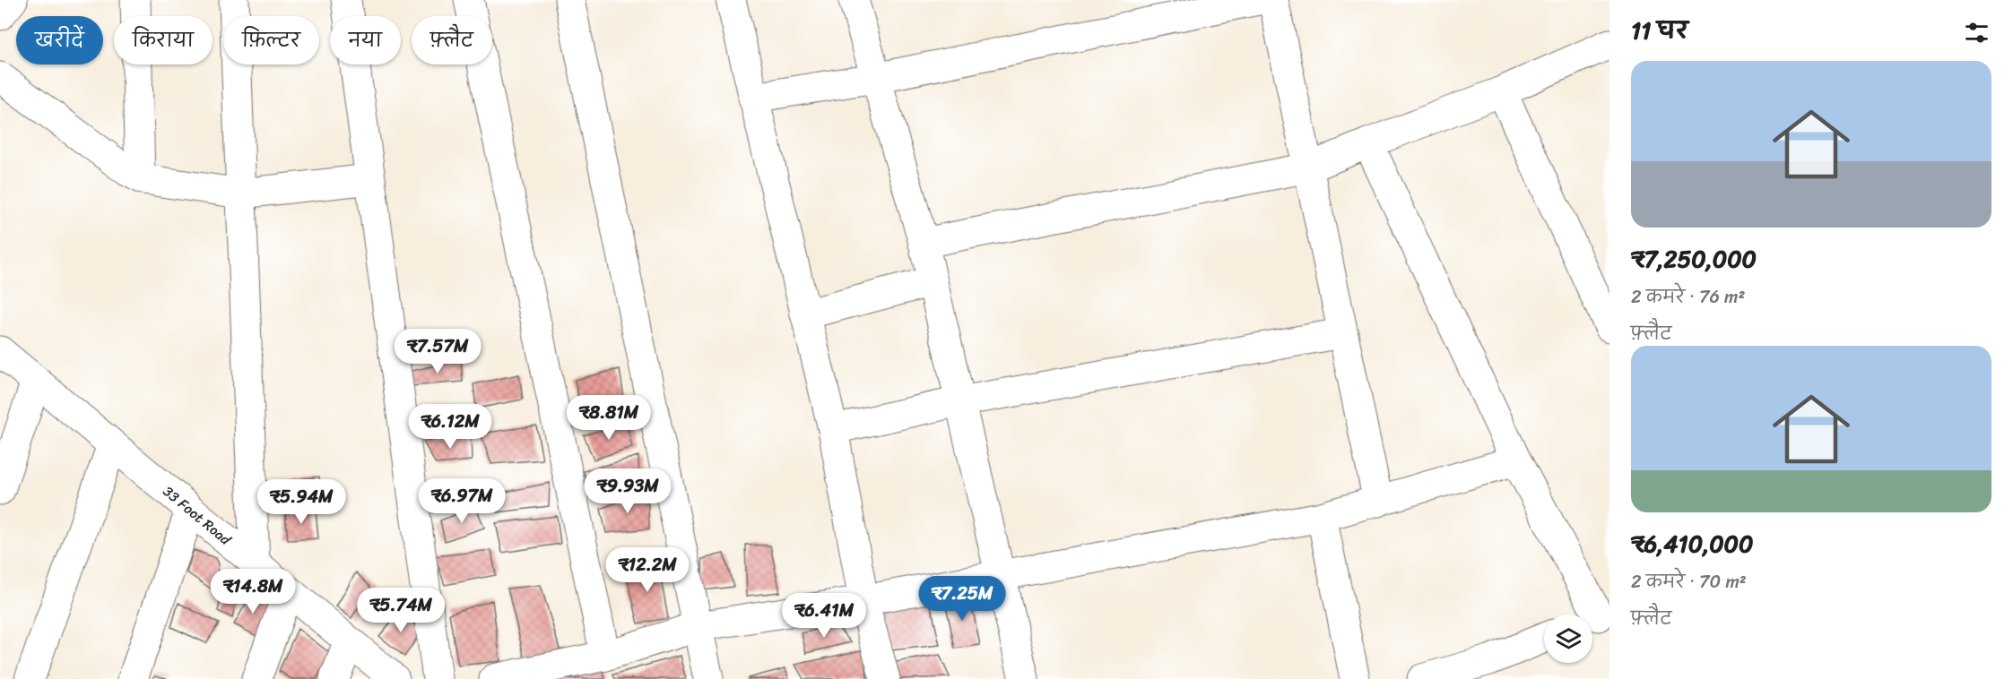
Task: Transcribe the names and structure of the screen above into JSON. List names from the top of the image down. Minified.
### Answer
{"streets":{"street":["33 Foot Road"]},"page":{"heading":"11 घर","chip":["खरीदें","किराया","फ़िल्टर","नया","फ़्लैट"],"list":[{"name":"₹7,250,000","note":"2 कमरे · 76 m² · फ़्लैट"},{"name":"₹6,410,000","note":"2 कमरे · 70 m² · फ़्लैट"}],"price":["₹7.57M","₹8.81M","₹6.12M","₹9.93M","₹6.97M","₹5.94M","₹12.2M","₹14.8M","₹7.25M","₹5.74M","₹6.41M"]}}
